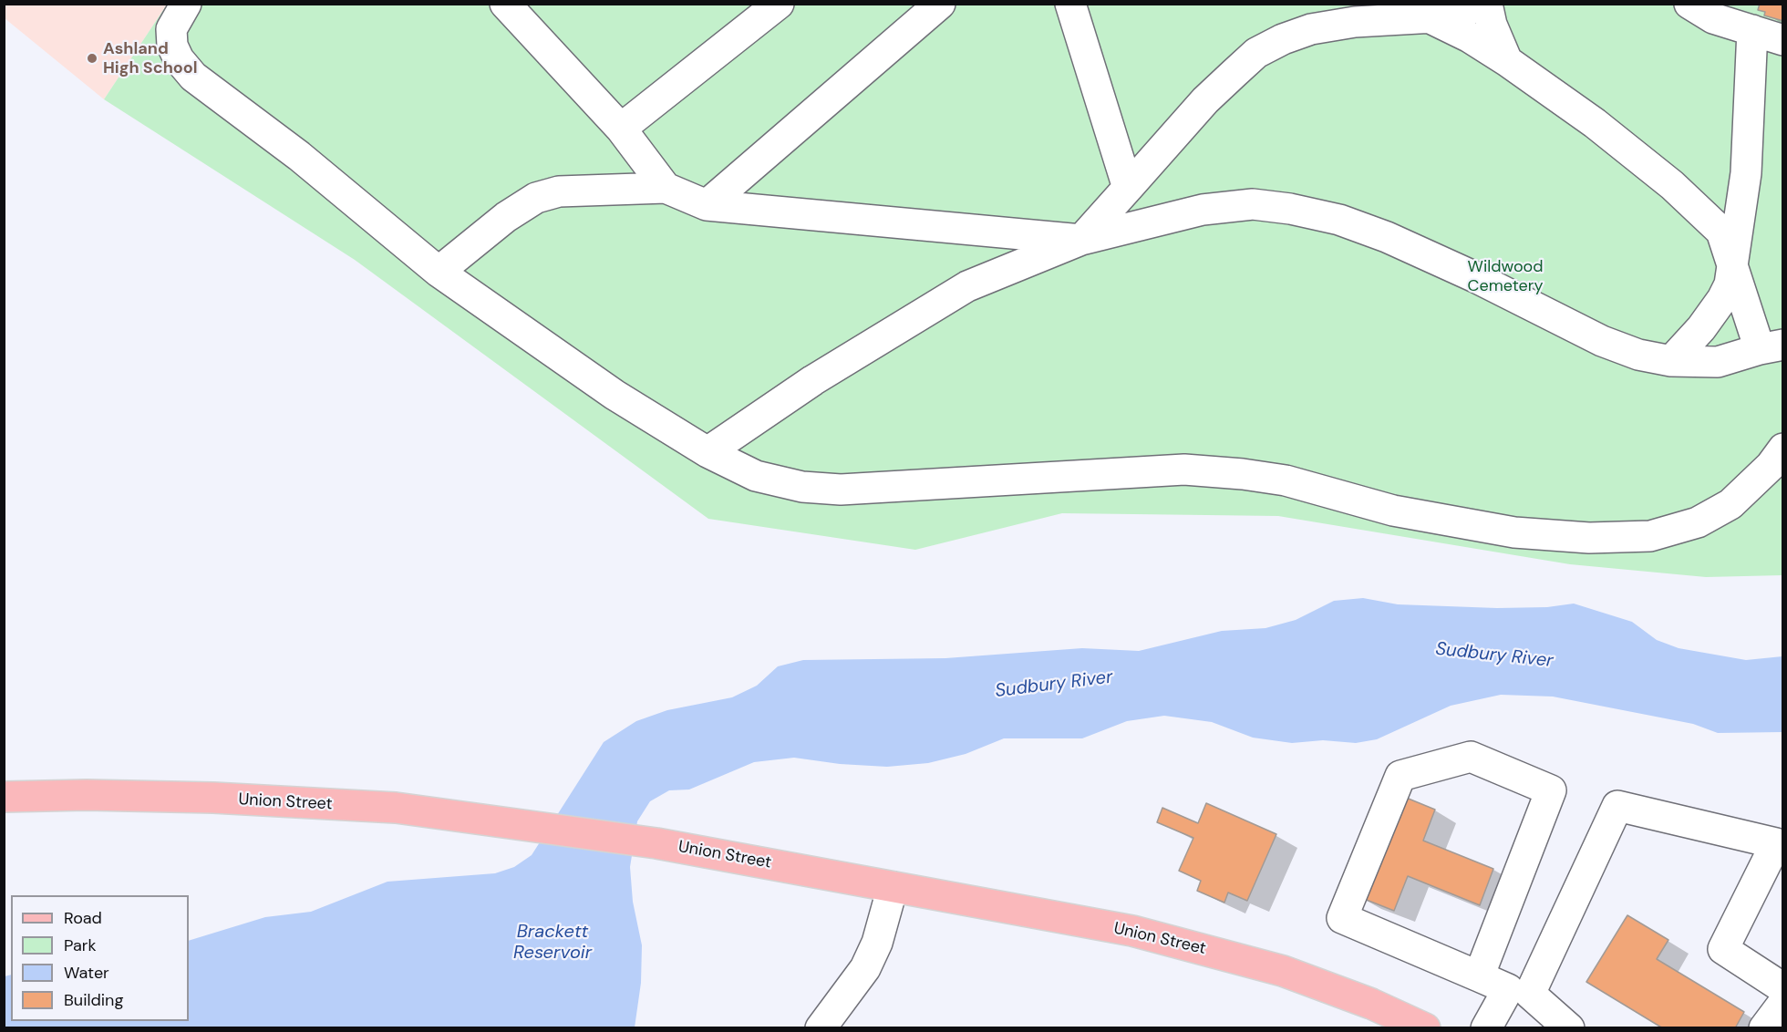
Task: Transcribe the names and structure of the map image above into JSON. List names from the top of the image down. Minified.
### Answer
{"streets":{"main road":["Union Street"]},"water":["Sudbury River","Brackett Reservoir"],"parks":["Wildwood Cemetery"],"places":["Ashland High School"],"legend":["Road","Park","Water","Building"]}
